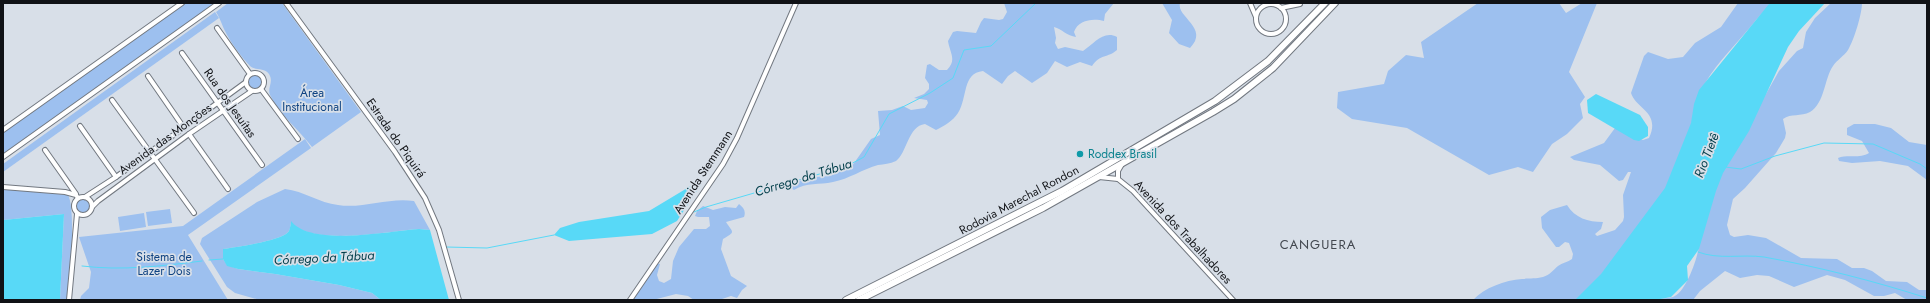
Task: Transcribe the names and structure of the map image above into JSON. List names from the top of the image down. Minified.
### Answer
{"streets":{"highway":["Rodovia Marechal Rondon"],"street":["Rua dos Jesuítas","Estrada do Piquirá","Avenida das Monções","Avenida Stemmann","Avenida dos Trabalhadores"]},"crossings":[["Rua dos Jesuítas","Avenida das Monções"],["Rodovia Marechal Rondon","Avenida dos Trabalhadores"]],"districts":["CANGUERA"],"water":["Rio Tietê","Córrego da Tábua"],"parks":["Área Institucional","Sistema de Lazer Dois"],"places":["Roddex Brasil"]}
